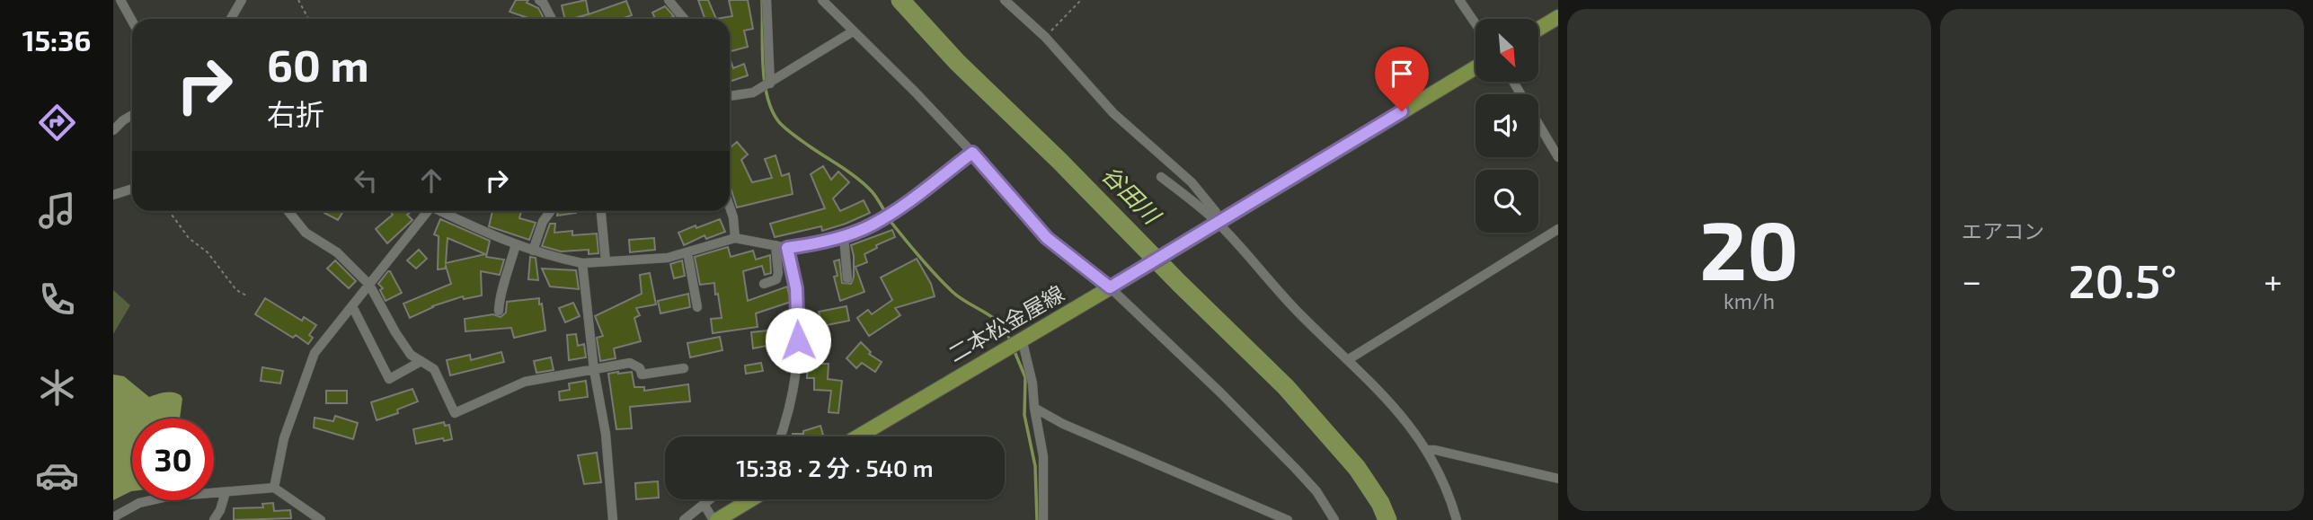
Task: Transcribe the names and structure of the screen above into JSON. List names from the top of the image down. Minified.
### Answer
{"streets":{"main road":["二本松金屋線"]},"water":["谷田川"],"north":"bottom right","page":{"tabs":"15:36","tile":[["20","km/h"],"エアコン"],"turn":["60 m","右折"],"heat":["−","20.5°","+"],"limit":"30","trip":"15:38 · 2 分 · 540 m"}}
